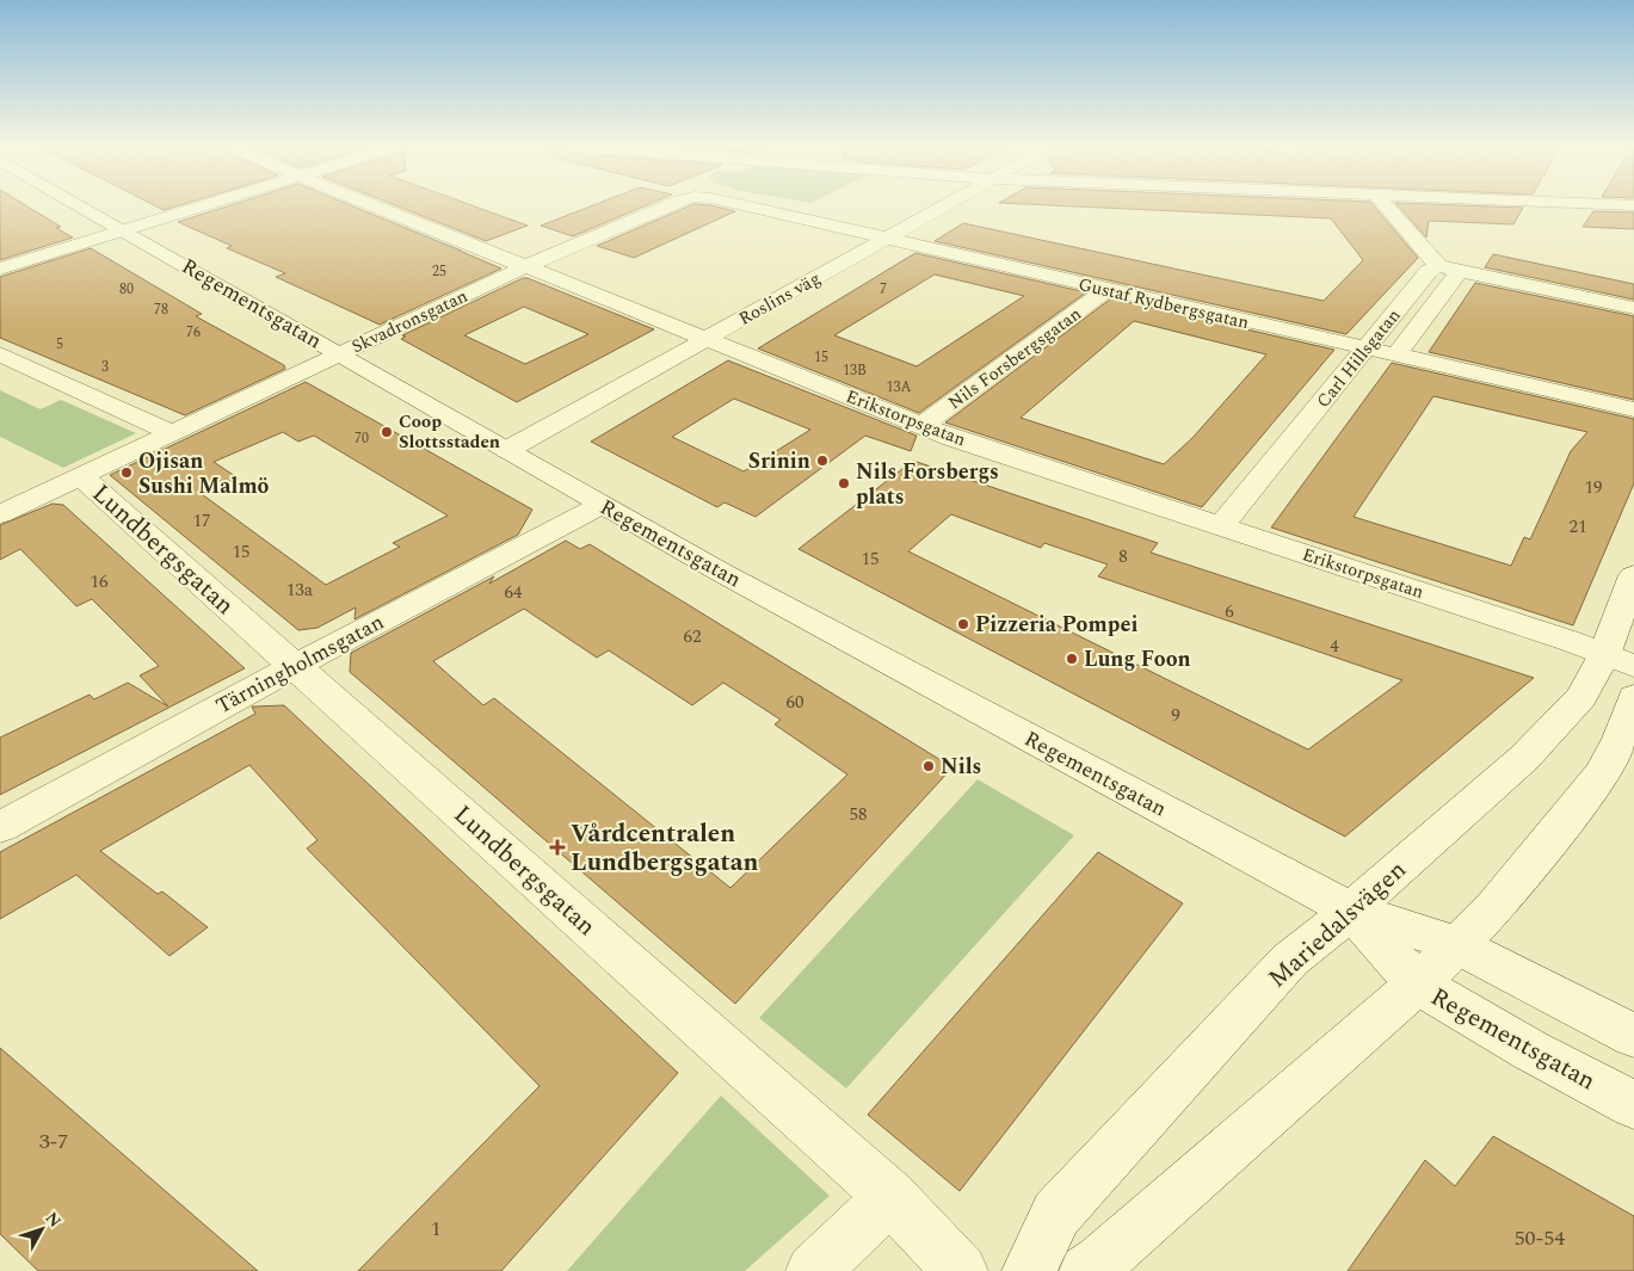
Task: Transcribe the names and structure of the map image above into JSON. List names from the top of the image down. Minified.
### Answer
{"streets":{"street":["Roslins väg","Regementsgatan","Gustaf Rydbergsgatan","Skvadronsgatan","Nils Forsbergsgatan","Carl Hillsgatan","Erikstorpsgatan","Lundbergsgatan","Tärningholmsgatan","Mariedalsvägen"]},"crossings":[["Roslins väg","Regementsgatan"],["Roslins väg","Gustaf Rydbergsgatan"],["Roslins väg","Erikstorpsgatan"],["Regementsgatan","Skvadronsgatan"],["Regementsgatan","Tärningholmsgatan"],["Regementsgatan","Mariedalsvägen"],["Gustaf Rydbergsgatan","Nils Forsbergsgatan"],["Gustaf Rydbergsgatan","Carl Hillsgatan"],["Skvadronsgatan","Erikstorpsgatan"],["Skvadronsgatan","Lundbergsgatan"],["Nils Forsbergsgatan","Erikstorpsgatan"],["Carl Hillsgatan","Erikstorpsgatan"],["Erikstorpsgatan","Mariedalsvägen"],["Lundbergsgatan","Tärningholmsgatan"]],"places":{"other":["Coop Slottsstaden","Srinin","Ojisan Sushi Malmö","Nils Forsbergs plats","Pizzeria Pompei","Lung Foon","Nils"],"health":["Vårdcentralen Lundbergsgatan"]},"house_numbers":["25","80","7","78","76","5","15","3","13B","13A","70","19","17","21","15","8","15","16","13a","64","6","62","4","60","9","58","3-7","1","50-54"],"north":"top right"}
